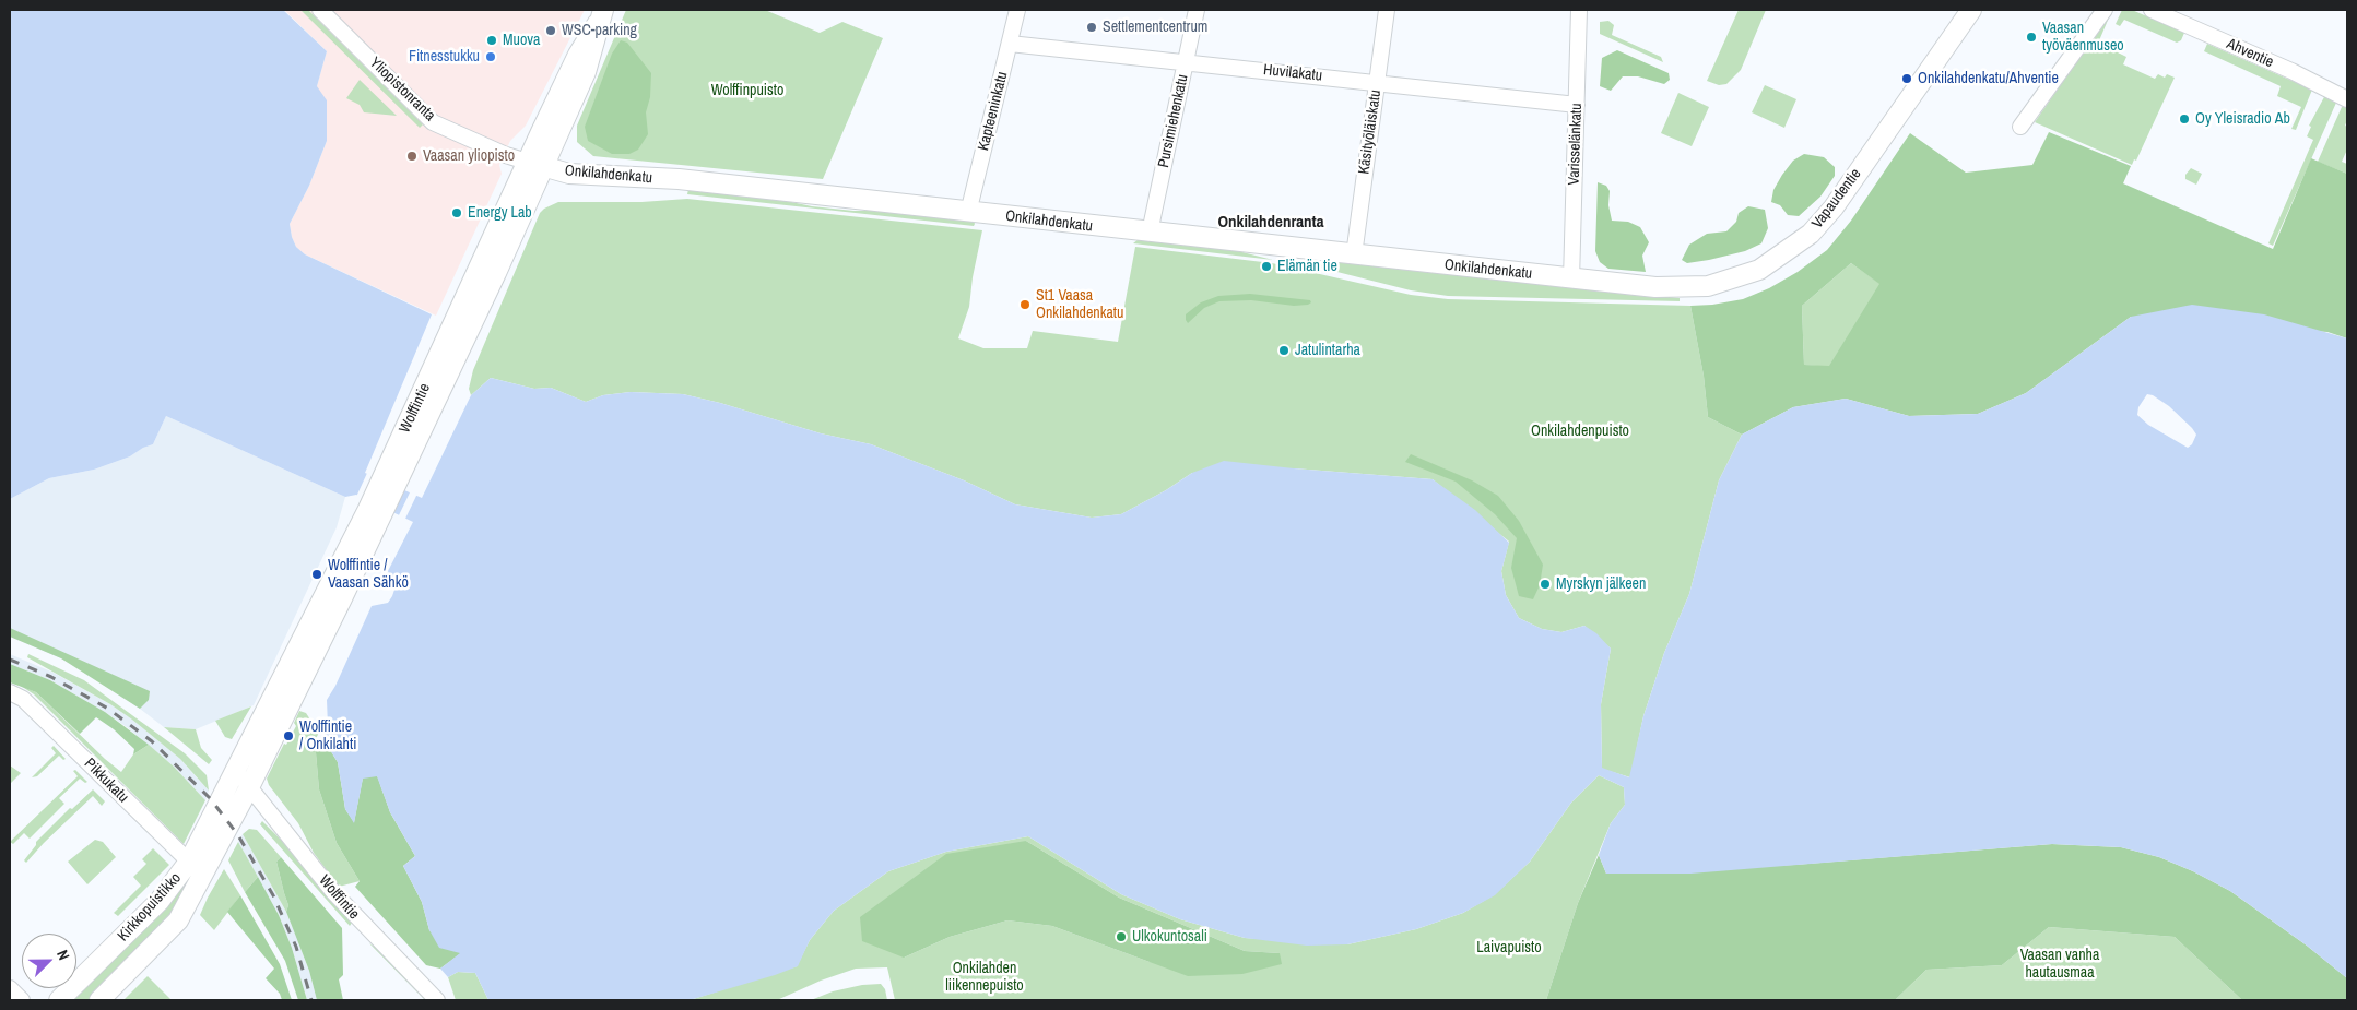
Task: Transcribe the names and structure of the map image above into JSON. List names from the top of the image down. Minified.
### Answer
{"streets":{"main road":["Onkilahdenkatu","Vapaudentie","Wolffintie","Kirkkopuistikko"],"street":["Ahventie","Huvilakatu","Yliopistonranta","Kapteeninkatu","Pursimiehenkatu","Käsityöläiskatu","Varisselänkatu","Pikkukatu"]},"crossings":[["Huvilakatu","Kapteeninkatu"],["Huvilakatu","Pursimiehenkatu"],["Huvilakatu","Käsityöläiskatu"],["Huvilakatu","Varisselänkatu"],["Yliopistonranta","Onkilahdenkatu"],["Yliopistonranta","Wolffintie"],["Kapteeninkatu","Onkilahdenkatu"],["Pursimiehenkatu","Onkilahdenkatu"],["Käsityöläiskatu","Onkilahdenkatu"],["Varisselänkatu","Onkilahdenkatu"],["Varisselänkatu","Vapaudentie"],["Onkilahdenkatu","Vapaudentie"],["Onkilahdenkatu","Wolffintie"],["Wolffintie","Kirkkopuistikko"],["Pikkukatu","Kirkkopuistikko"]],"districts":["Onkilahdenranta"],"parks":["Wolffinpuisto","Onkilahdenpuisto","Laivapuisto","Vaasan vanha hautausmaa","Onkilahden liikennepuisto"],"places":["Settlementcentrum","WSC-parking","Vaasan työväenmuseo","Muova","Fitnesstukku","Onkilahdenkatu/Ahventie","Oy Yleisradio Ab","Vaasan yliopisto","Energy Lab","Elämän tie","St1 Vaasa Onkilahdenkatu","Jatulintarha","Wolffintie / Vaasan Sähkö","Myrskyn jälkeen","Wolffintie / Onkilahti","Ulkokuntosali"],"north":"top right"}
